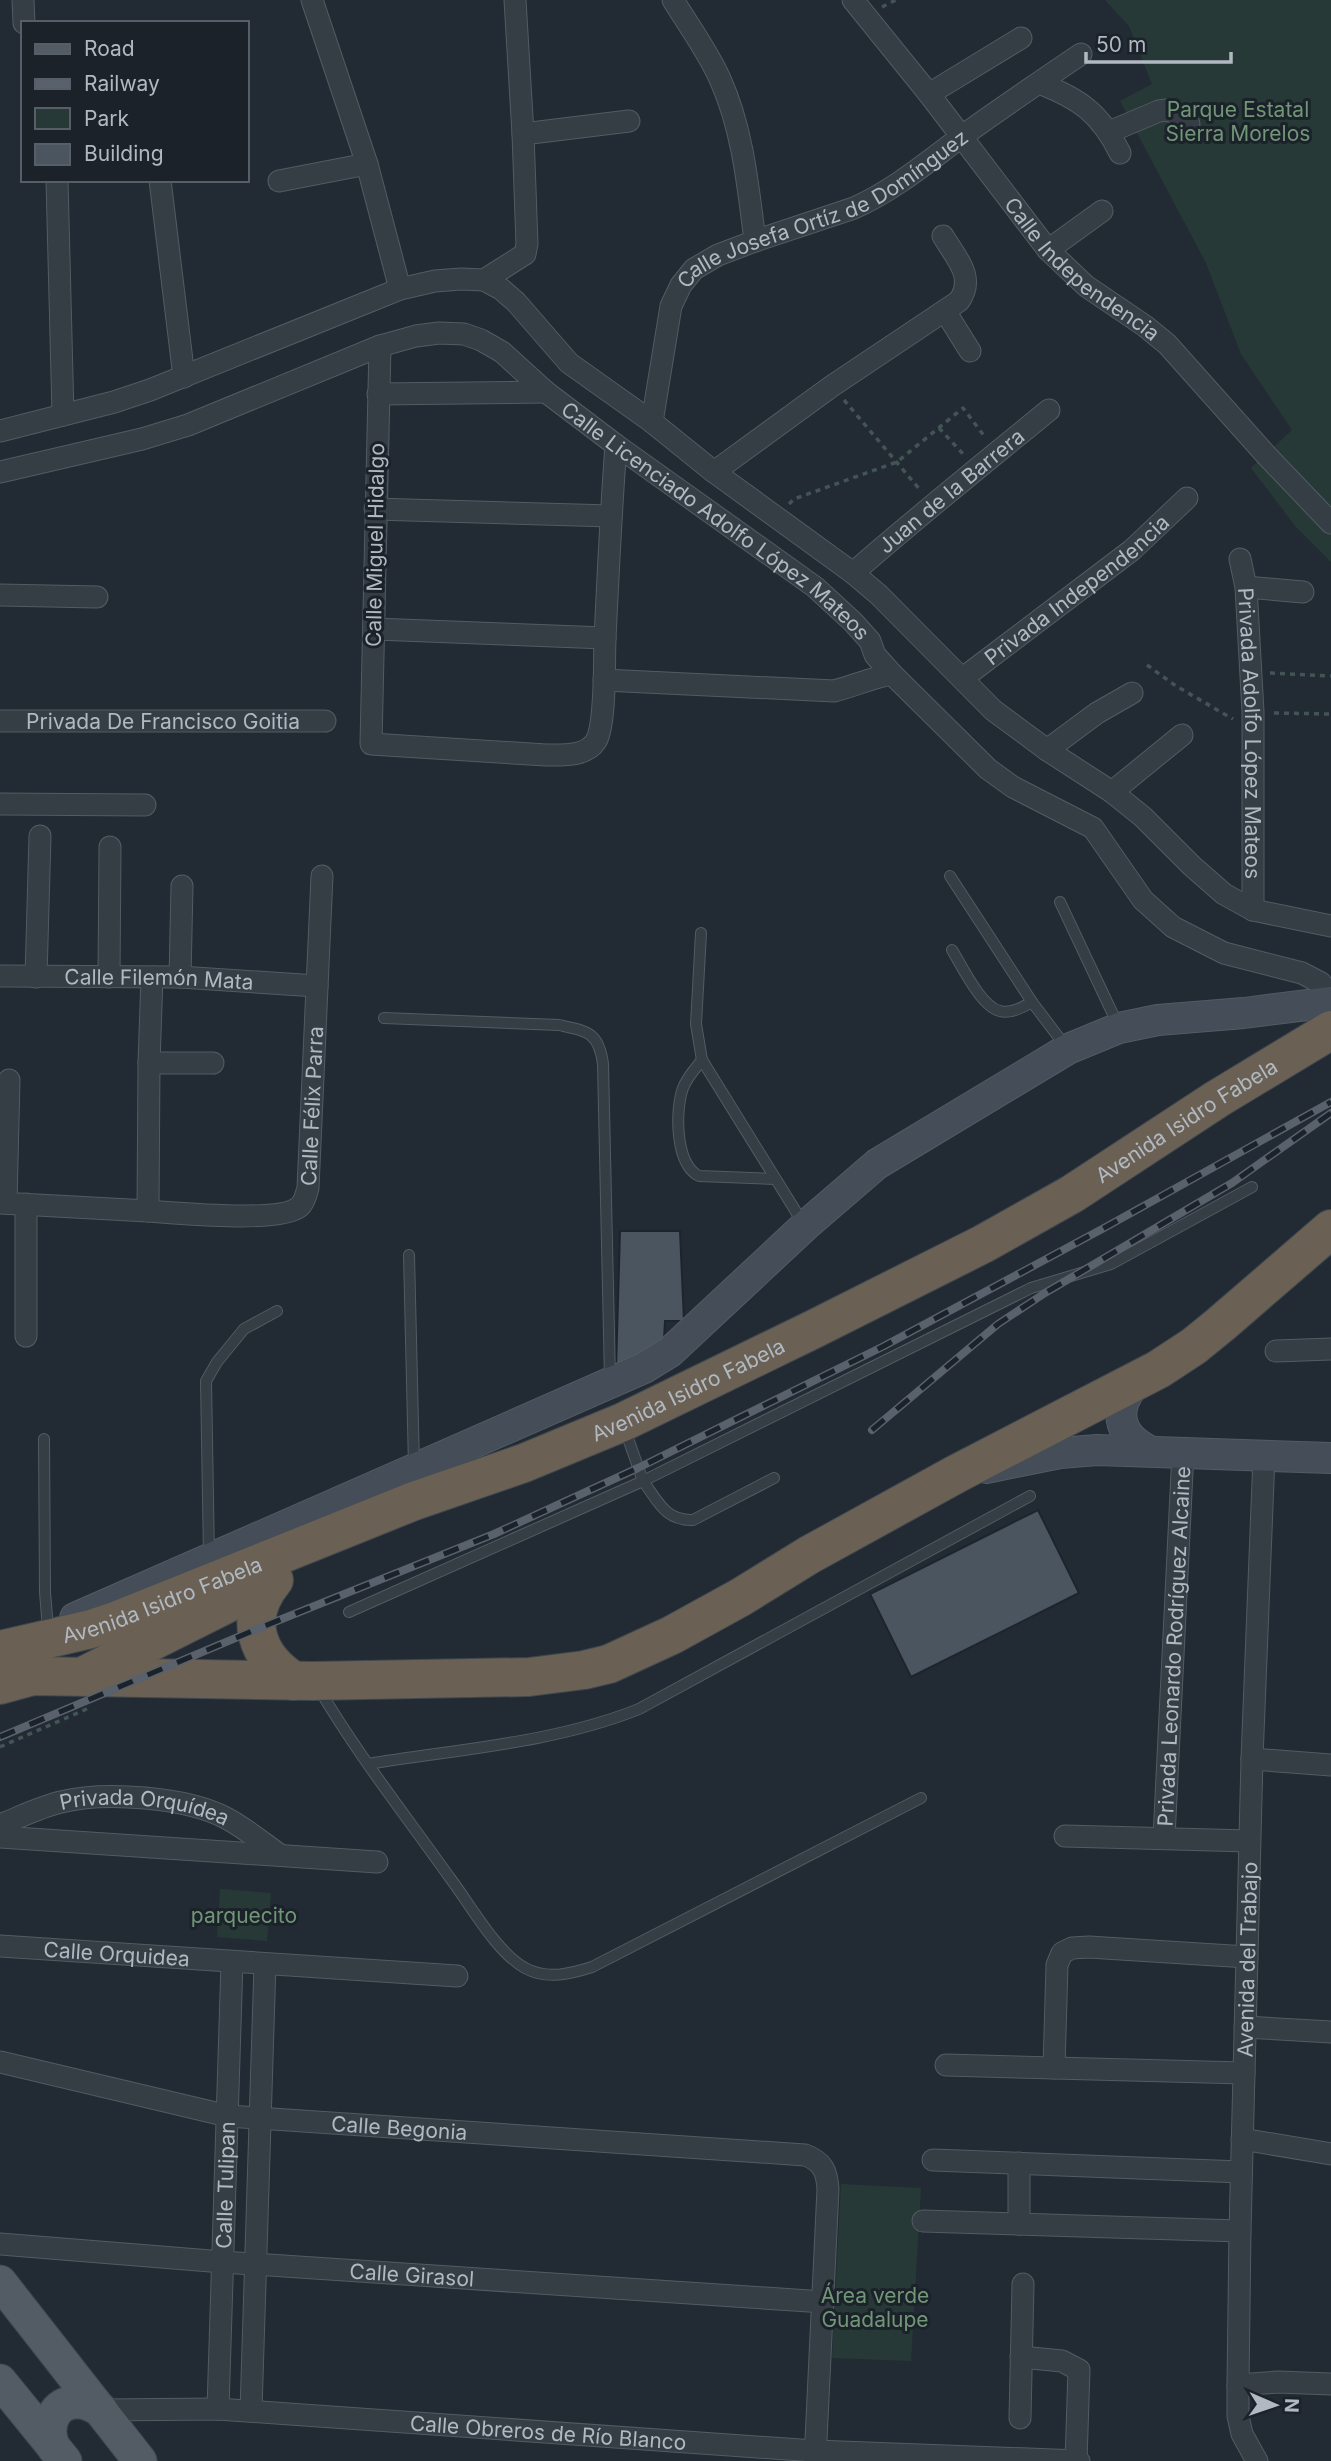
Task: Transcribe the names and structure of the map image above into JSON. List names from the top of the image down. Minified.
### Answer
{"streets":{"highway":["Avenida Isidro Fabela"],"street":["Calle Josefa Ortíz de Domínguez","Calle Independencia","Juan de la Barrera","Calle Licenciado Adolfo López Mateos","Calle Miguel Hidalgo","Privada Independencia","Privada De Francisco Goitia","Privada Adolfo López Mateos","Calle Filemón Mata","Calle Félix Parra","Privada Leonardo Rodríguez Alcaine","Privada Orquídea","Calle Orquidea","Avenida del Trabajo","Calle Begonia","Calle Tulipan","Calle Girasol","Calle Obreros de Río Blanco"]},"crossings":[["Calle Josefa Ortíz de Domínguez","Calle Independencia"],["Calle Josefa Ortíz de Domínguez","Calle Licenciado Adolfo López Mateos"],["Juan de la Barrera","Calle Licenciado Adolfo López Mateos"],["Calle Licenciado Adolfo López Mateos","Calle Miguel Hidalgo"],["Calle Licenciado Adolfo López Mateos","Privada Independencia"],["Calle Licenciado Adolfo López Mateos","Privada Adolfo López Mateos"],["Calle Filemón Mata","Calle Félix Parra"],["Privada Leonardo Rodríguez Alcaine","Avenida del Trabajo"],["Calle Orquidea","Calle Tulipan"],["Calle Begonia","Calle Tulipan"],["Calle Begonia","Calle Girasol"],["Calle Tulipan","Calle Girasol"],["Calle Tulipan","Calle Obreros de Río Blanco"]],"parks":["Parque Estatal Sierra Morelos","parquecito","Área verde Guadalupe"],"legend":["Road","Railway","Park","Building"],"scale_bar":"50 m","north":"right"}
